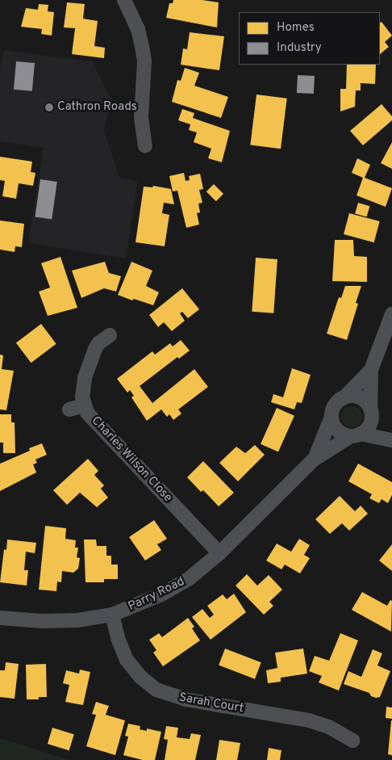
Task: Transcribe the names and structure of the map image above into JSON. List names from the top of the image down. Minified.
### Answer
{"streets":{"street":["Charles Wilson Close","Parry Road","Sarah Court"]},"crossings":[["Charles Wilson Close","Parry Road"],["Parry Road","Sarah Court"]],"places":["Cathron Roads"],"legend":["Homes","Industry"]}
